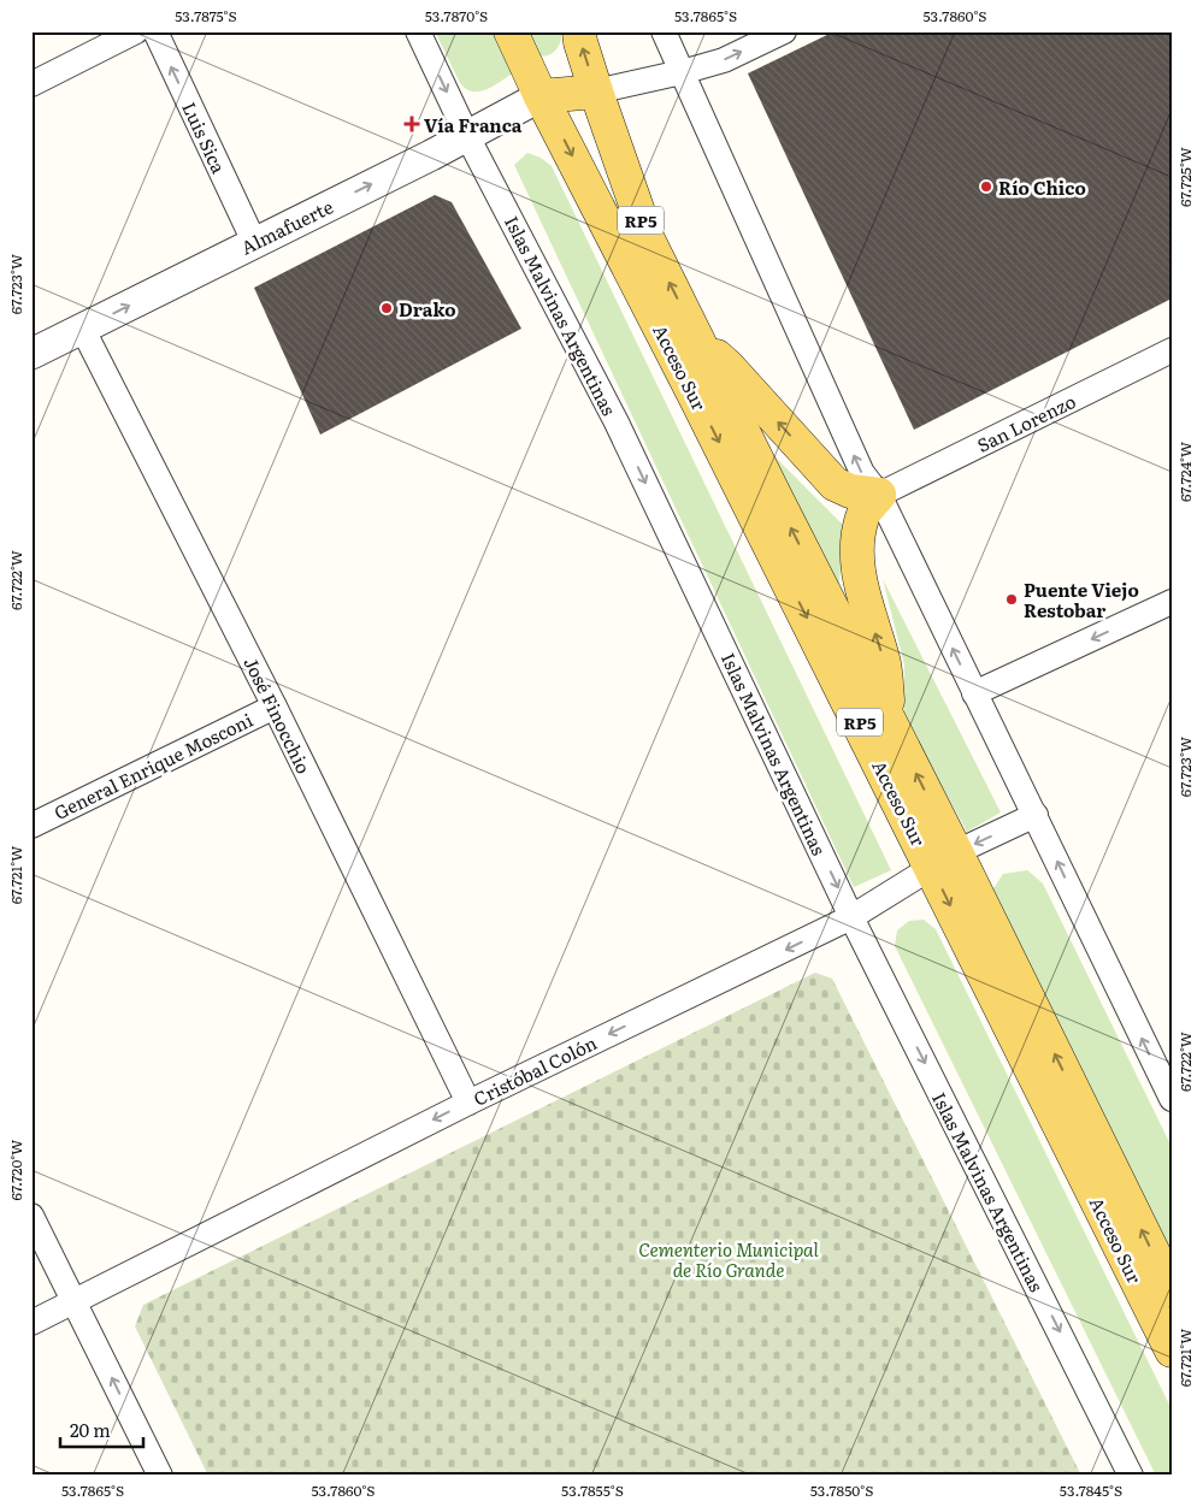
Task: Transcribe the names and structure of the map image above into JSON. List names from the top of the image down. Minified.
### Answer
{"streets":{"main road":["RP5","Acceso Sur"],"street":["Luis Sica","Almafuerte","Islas Malvinas Argentinas","San Lorenzo","José Finocchio","General Enrique Mosconi","Cristóbal Colón"]},"crossings":[["Luis Sica","Almafuerte"],["RP5","Almafuerte"],["RP5","Acceso Sur"],["Almafuerte","Islas Malvinas Argentinas"],["Almafuerte","Acceso Sur"],["Almafuerte","José Finocchio"],["Islas Malvinas Argentinas","Cristóbal Colón"],["Acceso Sur","Cristóbal Colón"],["José Finocchio","General Enrique Mosconi"],["José Finocchio","Cristóbal Colón"]],"one_way":["Luis Sica","Almafuerte","Cristóbal Colón"],"parks":["Cementerio Municipal de Río Grande"],"places":{"health":["Vía Franca"],"other":["Río Chico","Drako","Puente Viejo Restobar"]},"scale_bar":"20 m","coordinates":["53.7875°S","53.7870°S","53.7865°S","53.7860°S","67.725°W","67.723°W","67.724°W","67.722°W","67.721°W","67.720°W","53.7855°S","53.7850°S","53.7845°S"]}
